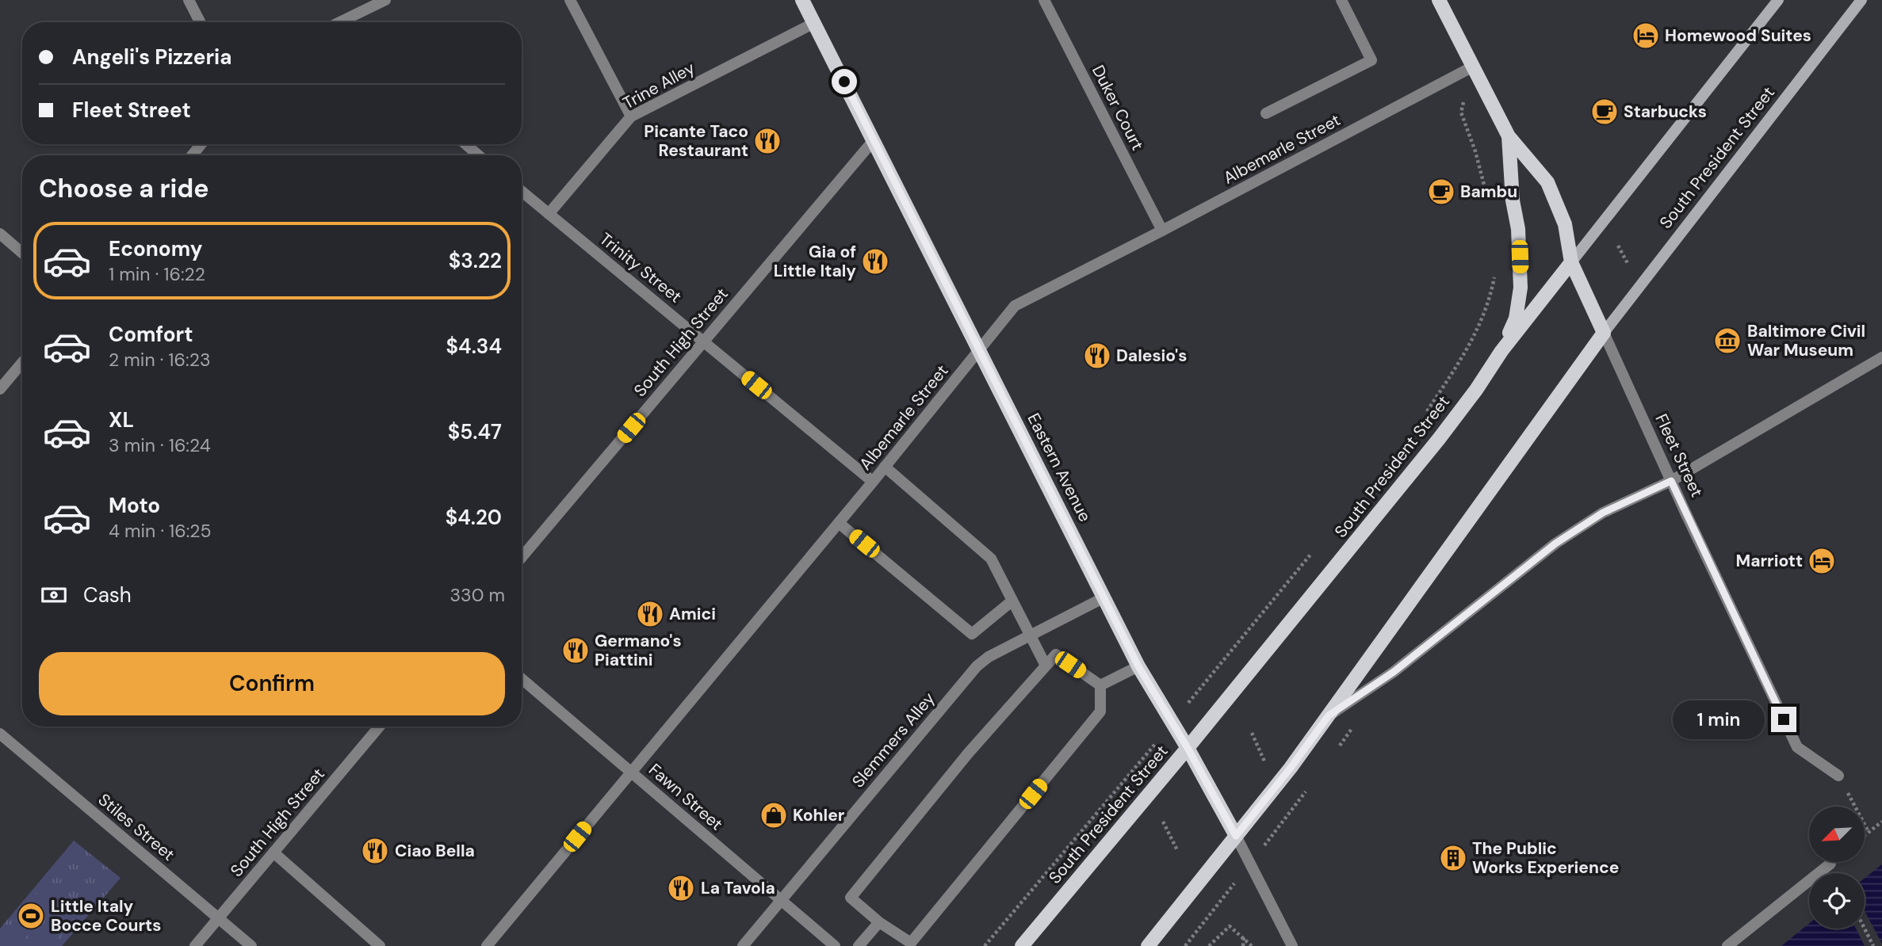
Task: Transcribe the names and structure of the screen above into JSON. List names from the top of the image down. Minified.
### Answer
{"streets":{"main road":["South President Street","Fleet Street","Eastern Avenue"],"street":["Trine Alley","Duker Court","Albemarle Street","Trinity Street","South High Street","Slemmers Alley","Fawn Street","Stiles Street"]},"crossings":[["Trine Alley","Trinity Street"],["Trine Alley","Eastern Avenue"],["Duker Court","Albemarle Street"],["Albemarle Street","Trinity Street"],["Albemarle Street","Fleet Street"],["Albemarle Street","Eastern Avenue"],["Albemarle Street","Fawn Street"],["South President Street","Fleet Street"],["South President Street","Eastern Avenue"],["Trinity Street","South High Street"],["South High Street","Eastern Avenue"],["South High Street","Stiles Street"],["Eastern Avenue","Slemmers Alley"],["Slemmers Alley","Fawn Street"]],"places":{"hotel":["Homewood Suites","Marriott"],"cafe":["Starbucks","Bambu"],"restaurant":["Picante Taco Restaurant","Gia of Little Italy","Dalesio's","Amici","Germano's Piattini","Ciao Bella","La Tavola"],"museum":["Baltimore Civil War Museum"],"shop":["Kohler"],"building":["The Public Works Experience"],"sports":["Little Italy Bocce Courts"]},"north":"bottom left","page":{"banner":["Angeli's Pizzeria","Fleet Street"],"heading":"Choose a ride","list":[{"name":"Economy","note":"1 min · 16:22","value":"$3.22"},{"name":"Comfort","note":"2 min · 16:23","value":"$4.34"},{"name":"XL","note":"3 min · 16:24","value":"$5.47"},{"name":"Moto","note":"4 min · 16:25","value":"$4.20"}],"pay":["Cash","330 m"],"buttons":"Confirm","bubble":"1 min"}}
